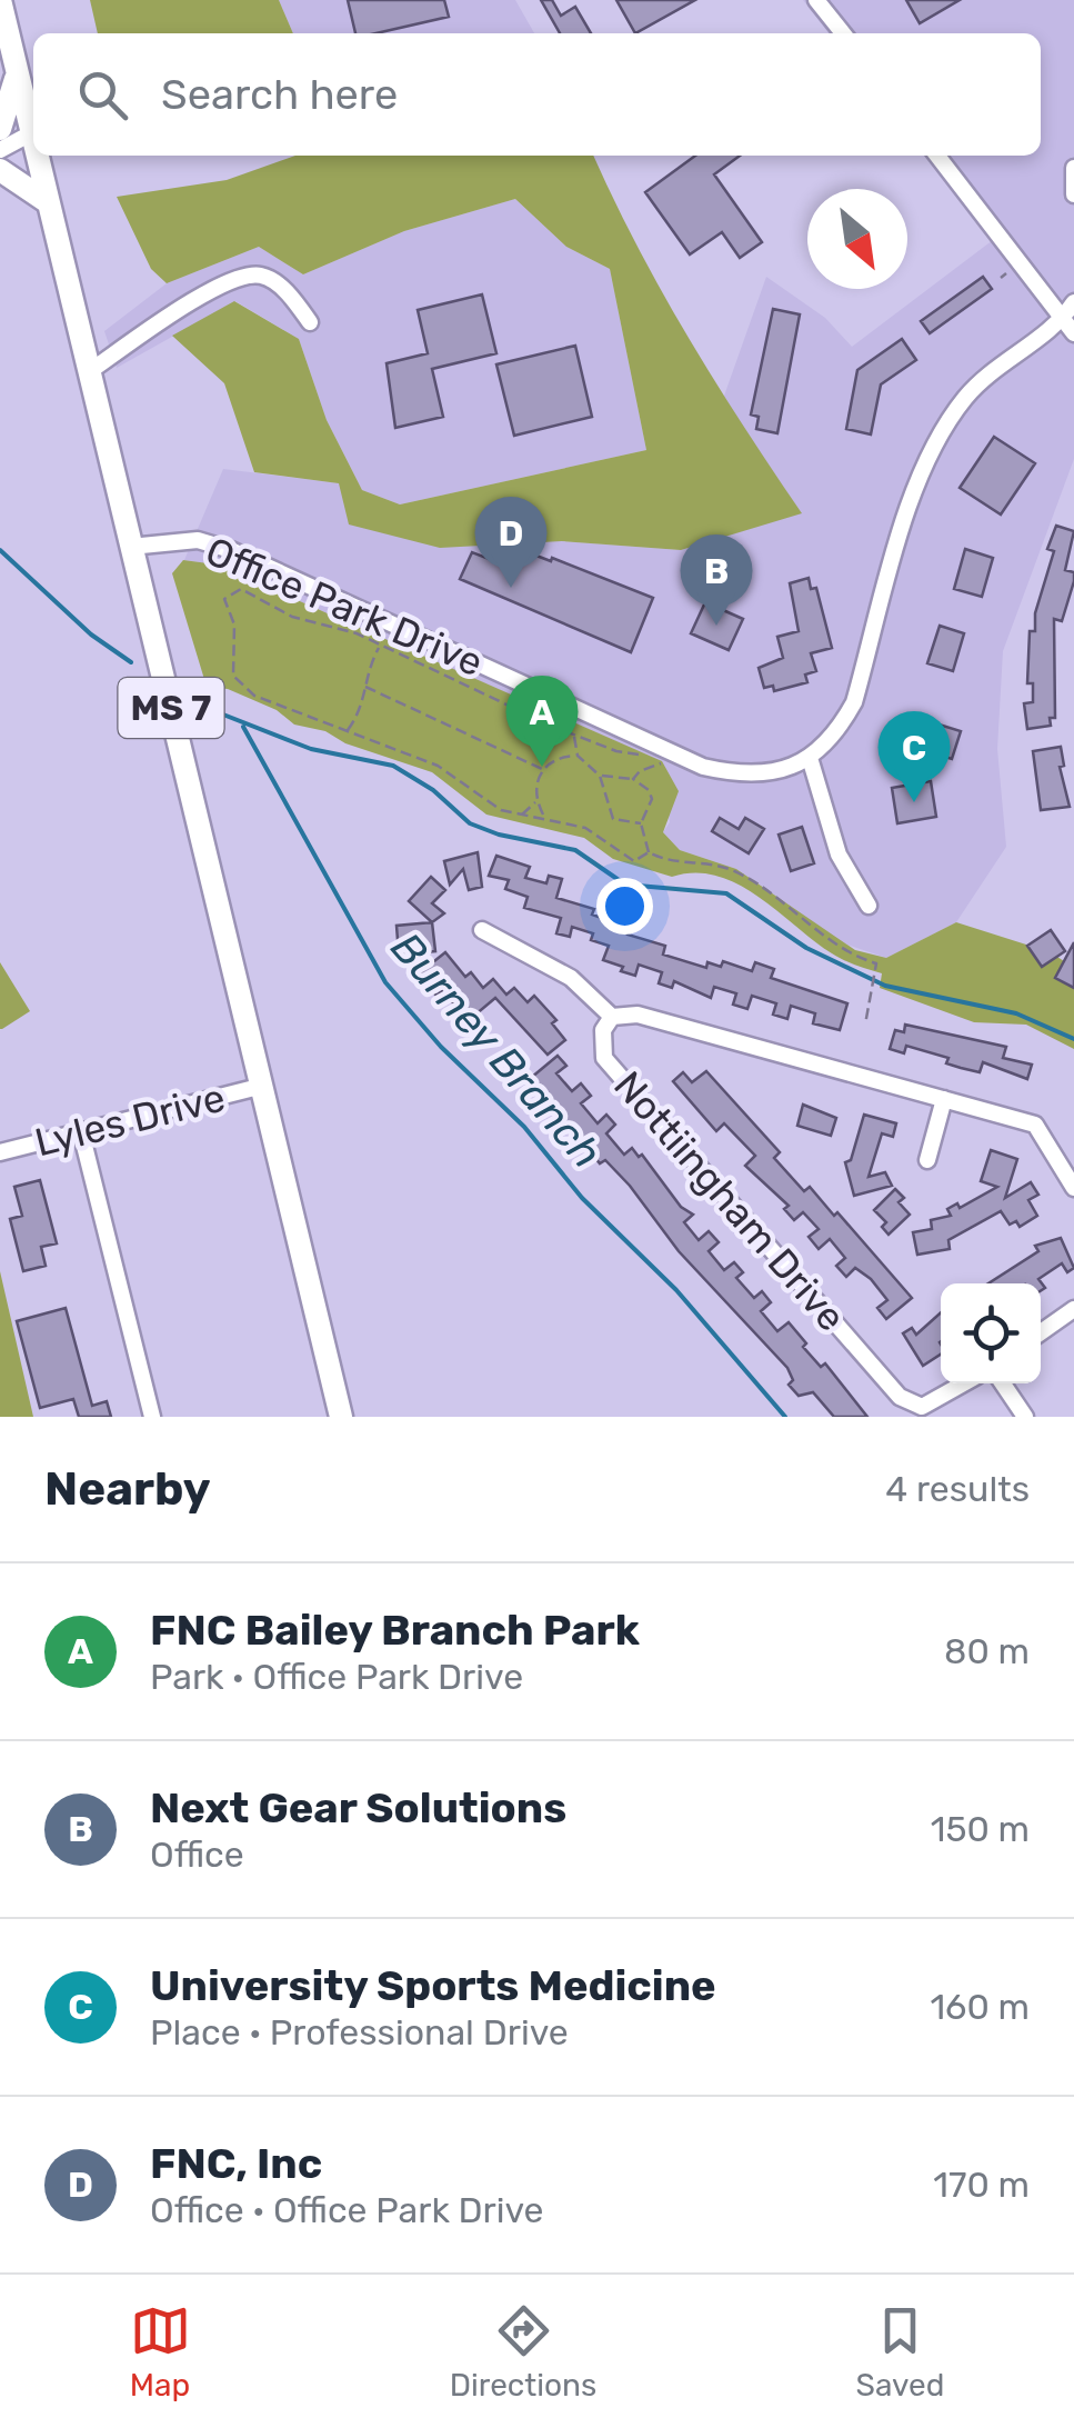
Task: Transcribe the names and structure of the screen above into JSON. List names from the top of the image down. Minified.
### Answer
{"streets":{"highway":["MS 7"],"street":["Office Park Drive","Lyles Drive","Nottiingham Drive"]},"crossings":[["Office Park Drive","MS 7"],["MS 7","Lyles Drive"]],"water":["Burney Branch"],"north":"bottom right","page":{"search":"Search here","pins":["D","B","A","C"],"heading":["Nearby","4 results"],"list":[{"mark":"A","name":"FNC Bailey Branch Park","note":"Park · Office Park Drive","value":"80 m"},{"mark":"B","name":"Next Gear Solutions","note":"Office","value":"150 m"},{"mark":"C","name":"University Sports Medicine","note":"Place · Professional Drive","value":"160 m"},{"mark":"D","name":"FNC, Inc","note":"Office · Office Park Drive","value":"170 m"}],"nav":["Map","Directions","Saved"]}}
